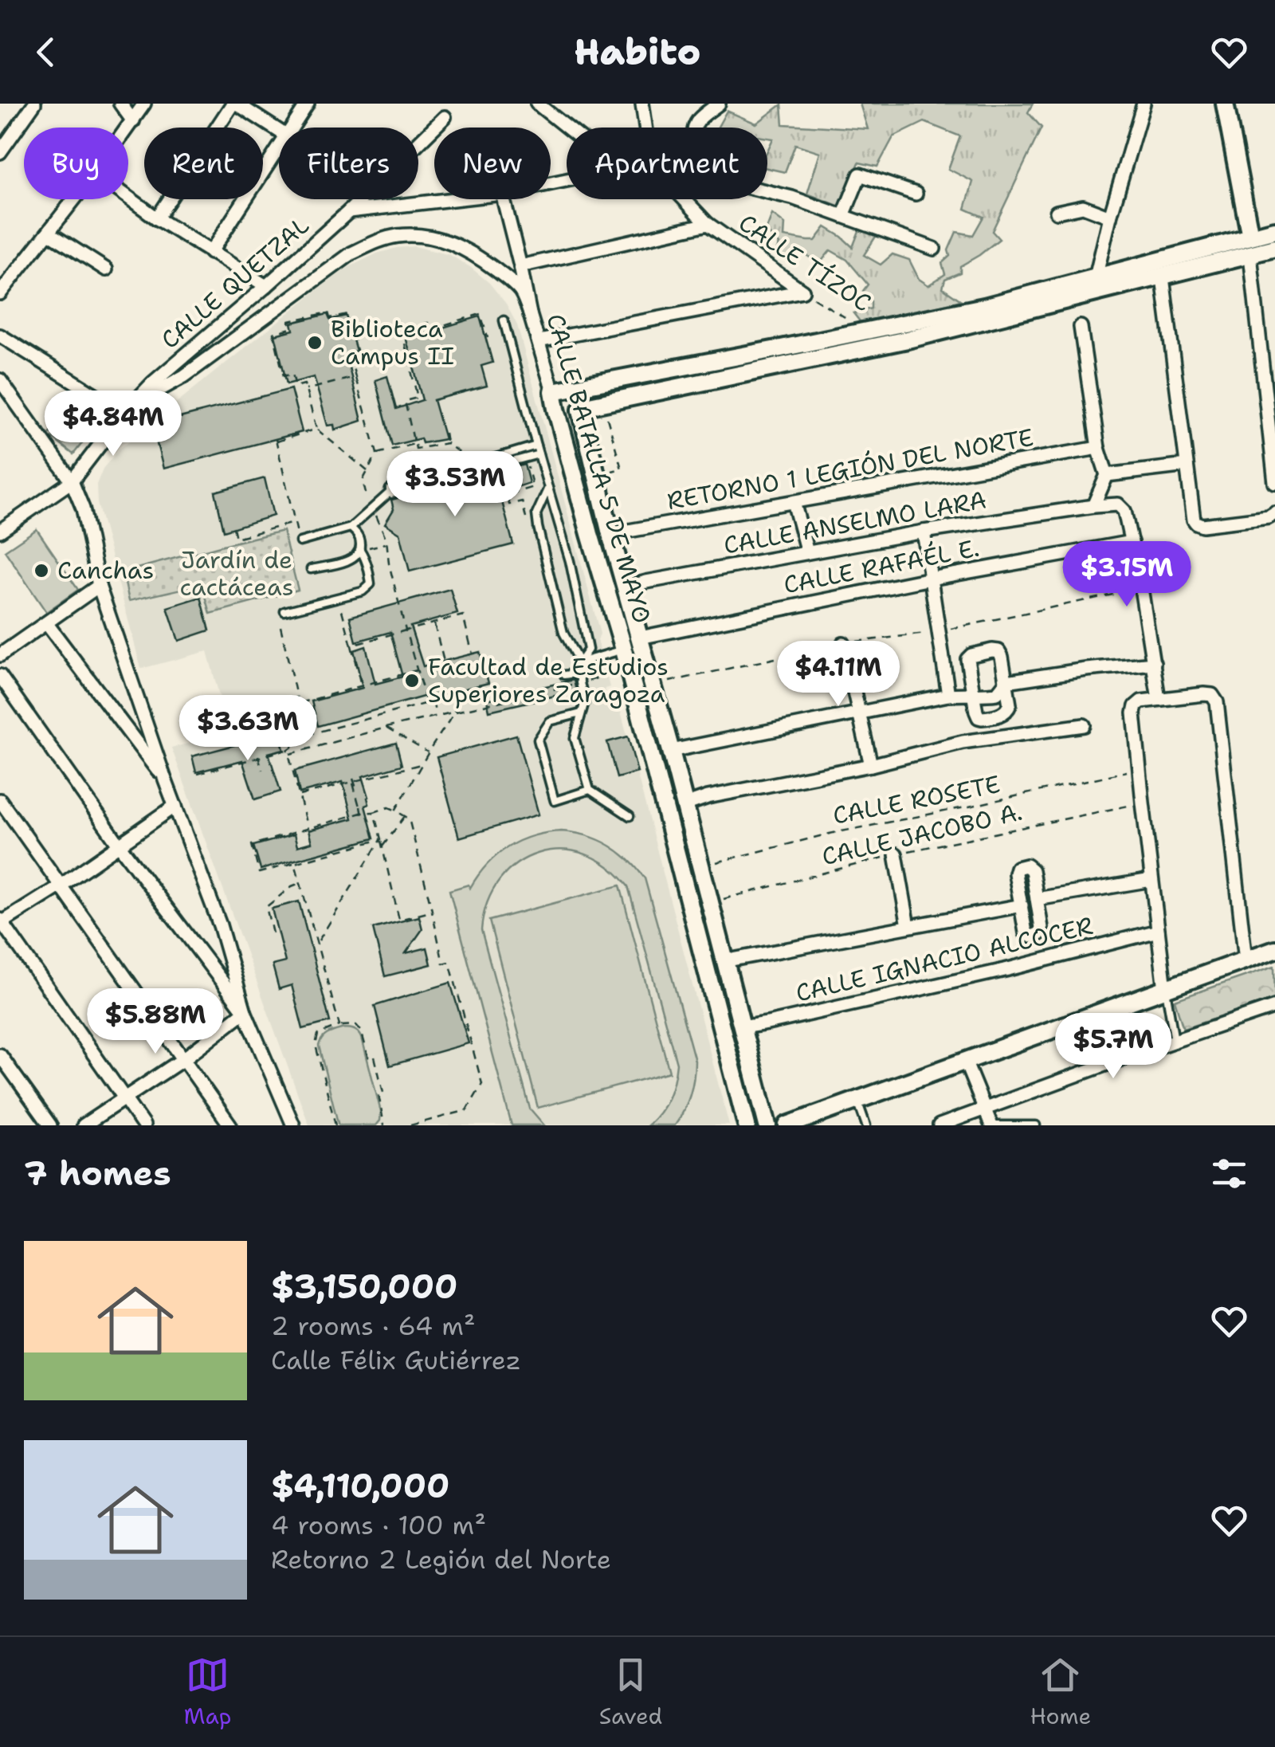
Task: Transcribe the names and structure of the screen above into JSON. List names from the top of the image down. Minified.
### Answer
{"streets":{"street":["CALLE TÍZOC","CALLE QUETZAL","CALLE BATALLA 5 DE MAYO","RETORNO 1 LEGIÓN DEL NORTE","CALLE ANSELMO LARA","CALLE RAFAÉL E.","CALLE IGNACIO ALCOCER"],"path":["CALLE ROSETE","CALLE JACOBO A."]},"crossings":[["CALLE BATALLA 5 DE MAYO","RETORNO 1 LEGIÓN DEL NORTE"],["CALLE BATALLA 5 DE MAYO","CALLE ANSELMO LARA"],["CALLE BATALLA 5 DE MAYO","CALLE RAFAÉL E."],["CALLE BATALLA 5 DE MAYO","CALLE ROSETE"],["CALLE BATALLA 5 DE MAYO","CALLE JACOBO A."],["CALLE BATALLA 5 DE MAYO","CALLE IGNACIO ALCOCER"]],"parks":["Jardín de cactáceas"],"places":["Biblioteca Campus II","Canchas","Facultad de Estudios Superiores Zaragoza"],"page":{"header":"Habito","chip":["Buy","Rent","Filters","New","Apartment"],"price":["$4.84M","$3.53M","$3.15M","$4.11M","$3.63M","$5.88M","$5.7M"],"heading":"7 homes","list":[{"name":"$3,150,000","note":"2 rooms · 64 m² · Calle Félix Gutiérrez"},{"name":"$4,110,000","note":"4 rooms · 100 m² · Retorno 2 Legión del Norte"}],"tabs":["Map","Saved","Home"]}}
